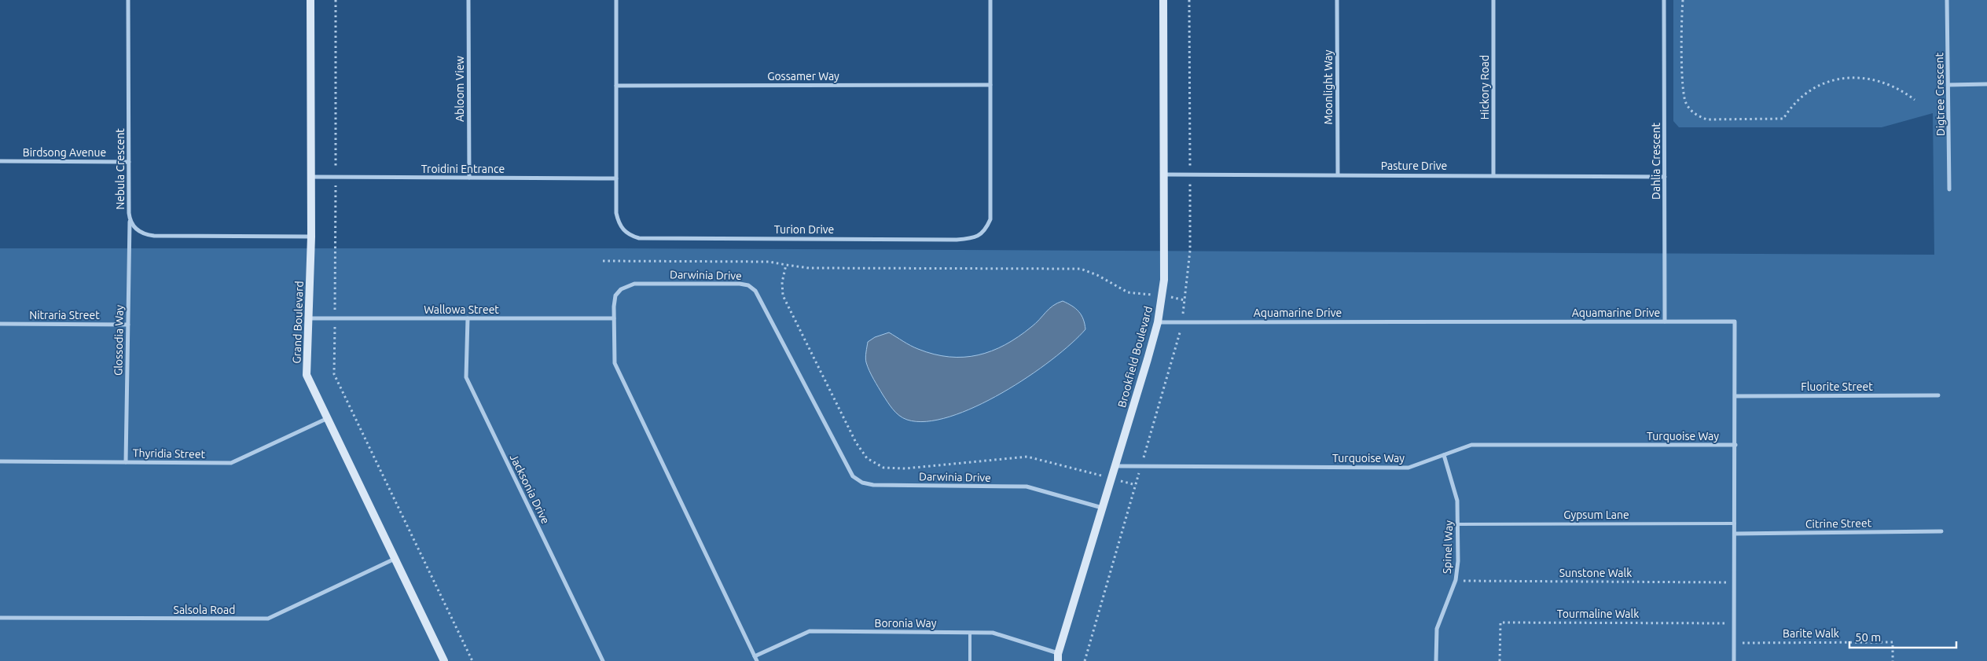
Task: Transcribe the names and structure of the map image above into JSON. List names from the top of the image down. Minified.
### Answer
{"streets":{"street":["Gossamer Way","Moonlight Way","Hickory Road","Abloom View","Digtree Crescent","Birdsong Avenue","Dahlia Crescent","Pasture Drive","Nebula Crescent","Troidini Entrance","Turion Drive","Darwinia Drive","Wallowa Street","Aquamarine Drive","Nitraria Street","Grand Boulevard","Glossodia Way","Brookfield Boulevard","Fluorite Street","Turquoise Way","Thyridia Street","Jacksonia Drive","Citrine Street","Spinel Way","Salsola Road","Boronia Way"],"lane":["Gypsum Lane"],"path":["Sunstone Walk","Tourmaline Walk","Barite Walk"]},"crossings":[["Gossamer Way","Turion Drive"],["Moonlight Way","Pasture Drive"],["Hickory Road","Pasture Drive"],["Abloom View","Troidini Entrance"],["Birdsong Avenue","Nebula Crescent"],["Dahlia Crescent","Pasture Drive"],["Dahlia Crescent","Aquamarine Drive"],["Pasture Drive","Brookfield Boulevard"],["Nebula Crescent","Grand Boulevard"],["Nebula Crescent","Glossodia Way"],["Troidini Entrance","Turion Drive"],["Troidini Entrance","Grand Boulevard"],["Darwinia Drive","Wallowa Street"],["Darwinia Drive","Brookfield Boulevard"],["Darwinia Drive","Boronia Way"],["Wallowa Street","Grand Boulevard"],["Wallowa Street","Jacksonia Drive"],["Aquamarine Drive","Brookfield Boulevard"],["Aquamarine Drive","Fluorite Street"],["Aquamarine Drive","Turquoise Way"],["Aquamarine Drive","Gypsum Lane"],["Aquamarine Drive","Citrine Street"],["Aquamarine Drive","Sunstone Walk"],["Aquamarine Drive","Tourmaline Walk"],["Aquamarine Drive","Barite Walk"],["Nitraria Street","Glossodia Way"],["Grand Boulevard","Thyridia Street"],["Grand Boulevard","Salsola Road"],["Glossodia Way","Thyridia Street"],["Brookfield Boulevard","Turquoise Way"],["Brookfield Boulevard","Boronia Way"],["Turquoise Way","Spinel Way"],["Gypsum Lane","Spinel Way"],["Spinel Way","Sunstone Walk"]],"scale_bar":"50 m"}
